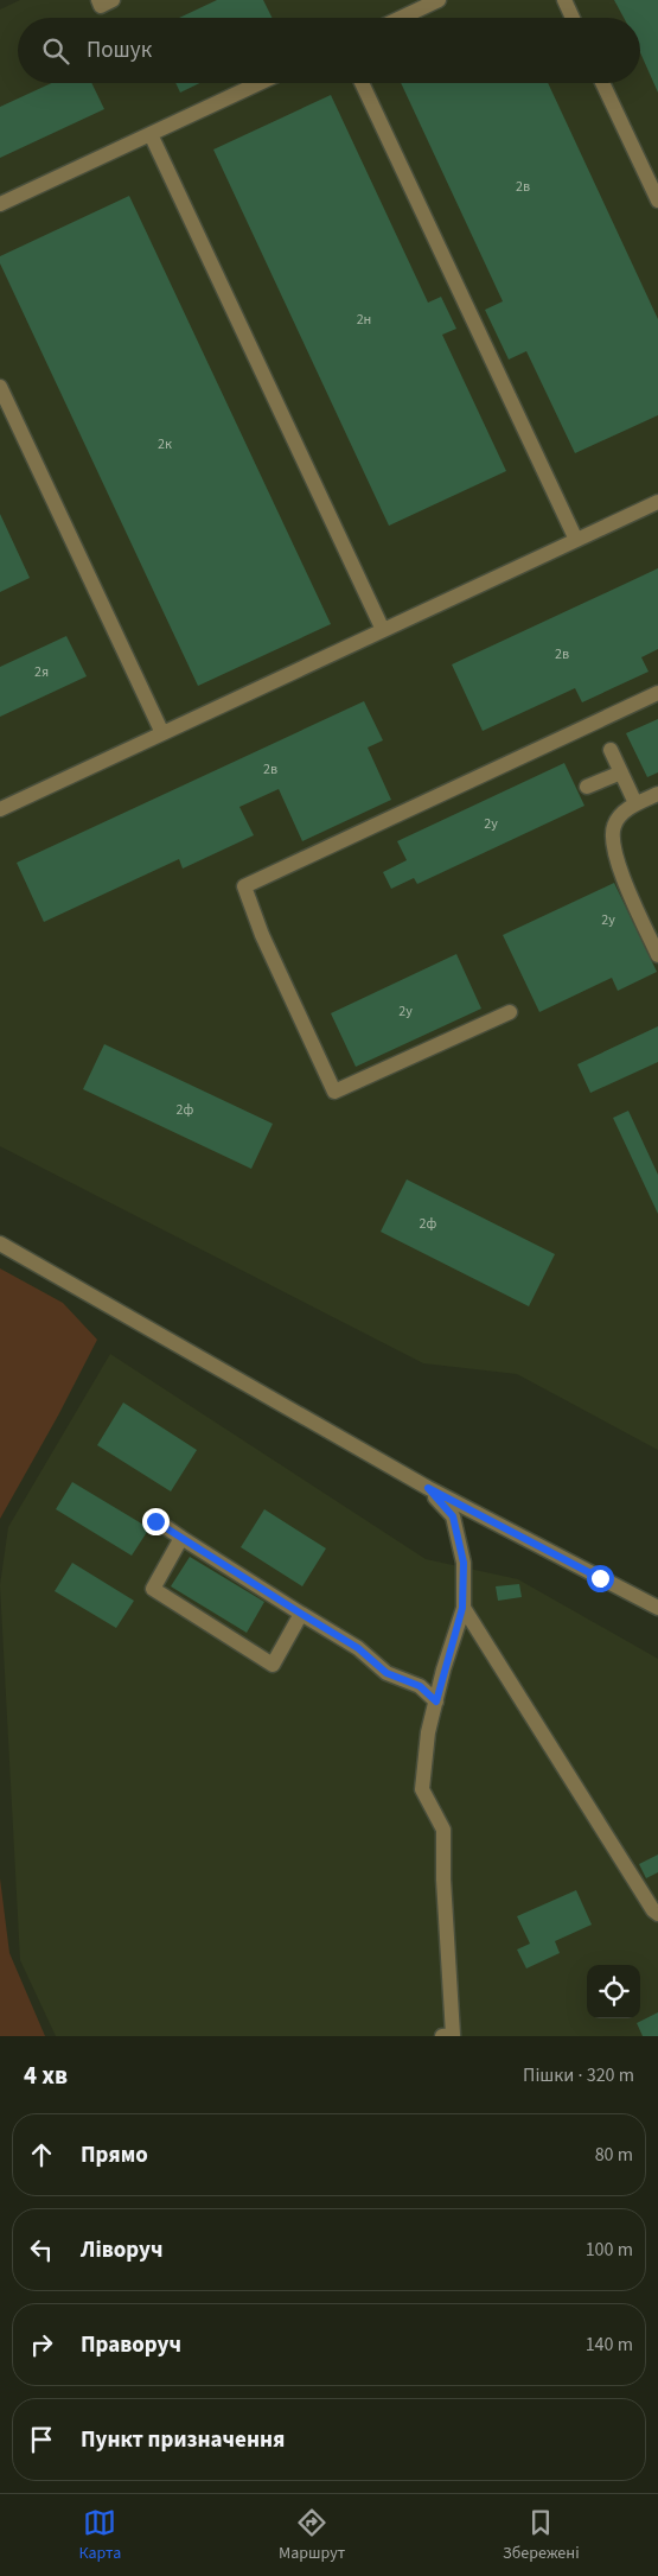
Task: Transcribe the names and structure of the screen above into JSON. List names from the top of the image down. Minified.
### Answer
{"house_numbers":["2в","2н","2к","2в","2я","2в","2у","2у","2у","2ф","2ф"],"page":{"search":"Пошук","heading":["4 хв","Пішки · 320 m"],"list":[["Прямо","80 m"],["Ліворуч","100 m"],["Праворуч","140 m"],"Пункт призначення"],"nav":["Карта","Маршрут","Збережені"]}}
